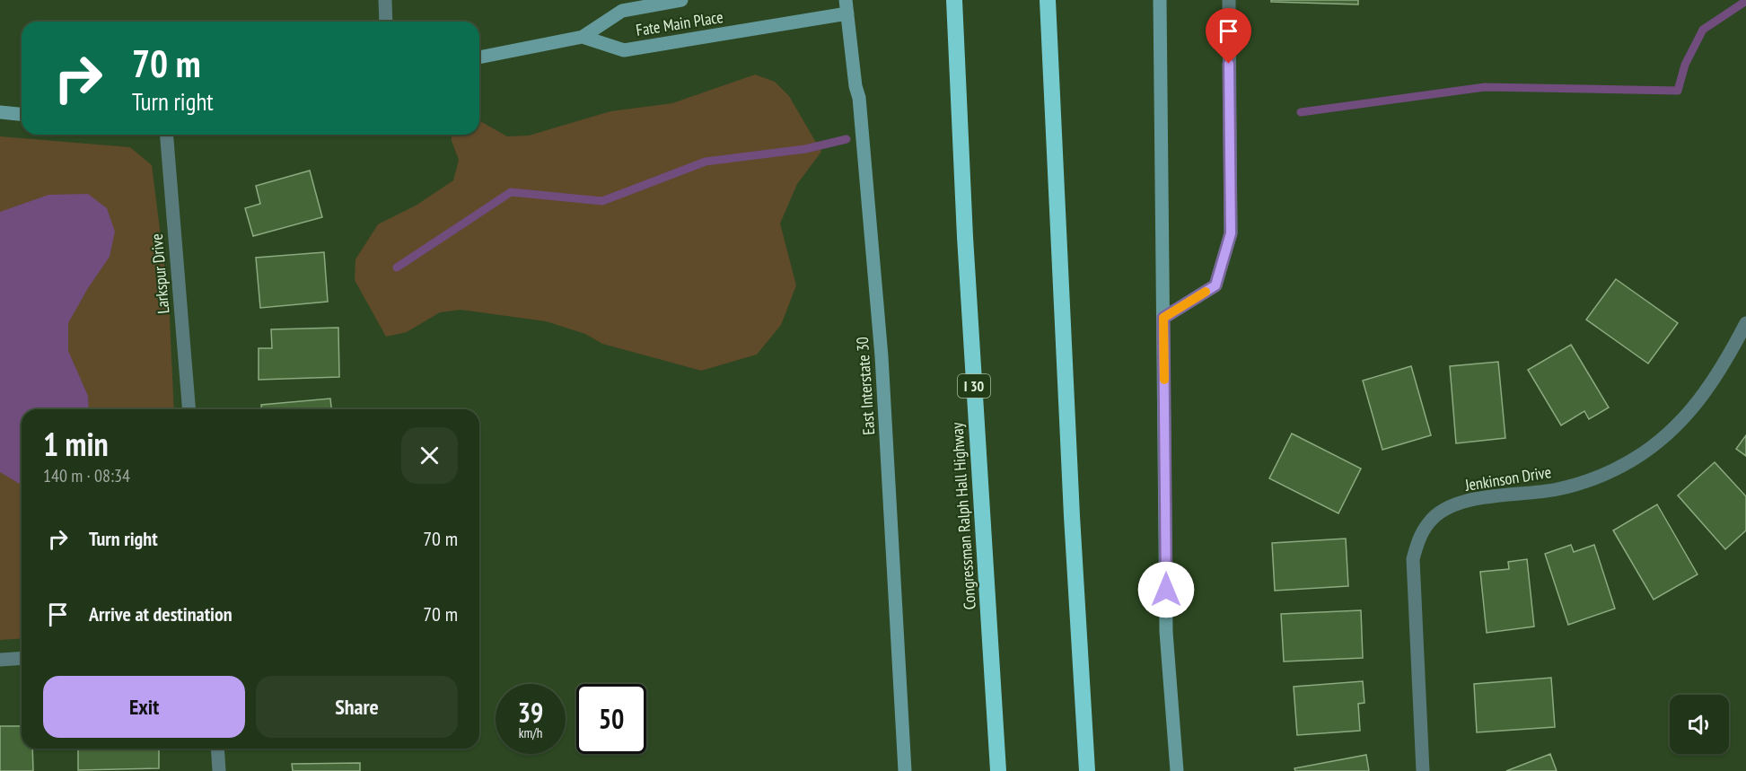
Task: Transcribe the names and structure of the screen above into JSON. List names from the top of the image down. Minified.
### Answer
{"streets":{"highway":["I 30","Congressman Ralph Hall Highway"],"main road":["Fate Main Place","East Interstate 30"],"street":["Larkspur Drive","Jenkinson Drive"]},"crossings":[["Fate Main Place","East Interstate 30"]],"page":{"turn":["70 m","Turn right"],"heading":["1 min","140 m · 08:34"],"list":[{"name":"Turn right","value":"70 m"},{"name":"Arrive at destination","value":"70 m"}],"buttons":["Exit","Share"],"speed":"39 km/h","limit":"50"}}
